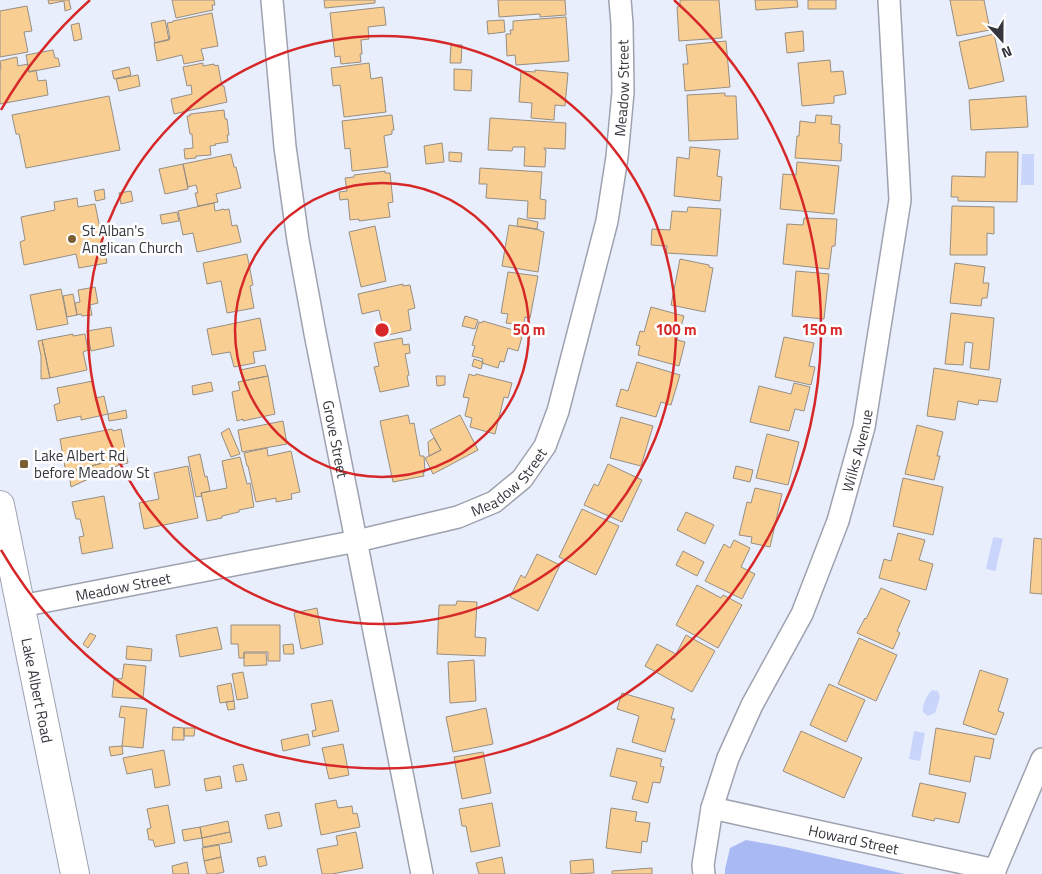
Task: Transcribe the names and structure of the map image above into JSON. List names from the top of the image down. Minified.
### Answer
{"streets":{"main road":["Lake Albert Road"],"street":["Meadow Street","Grove Street","Wilks Avenue","Howard Street"]},"crossings":[["Meadow Street","Grove Street"],["Meadow Street","Lake Albert Road"],["Wilks Avenue","Howard Street"]],"places":{"other":["St Alban's Anglican Church"],"transit":["Lake Albert Rd before Meadow St"]},"north":"bottom","rings":["50 m","100 m","150 m"]}
